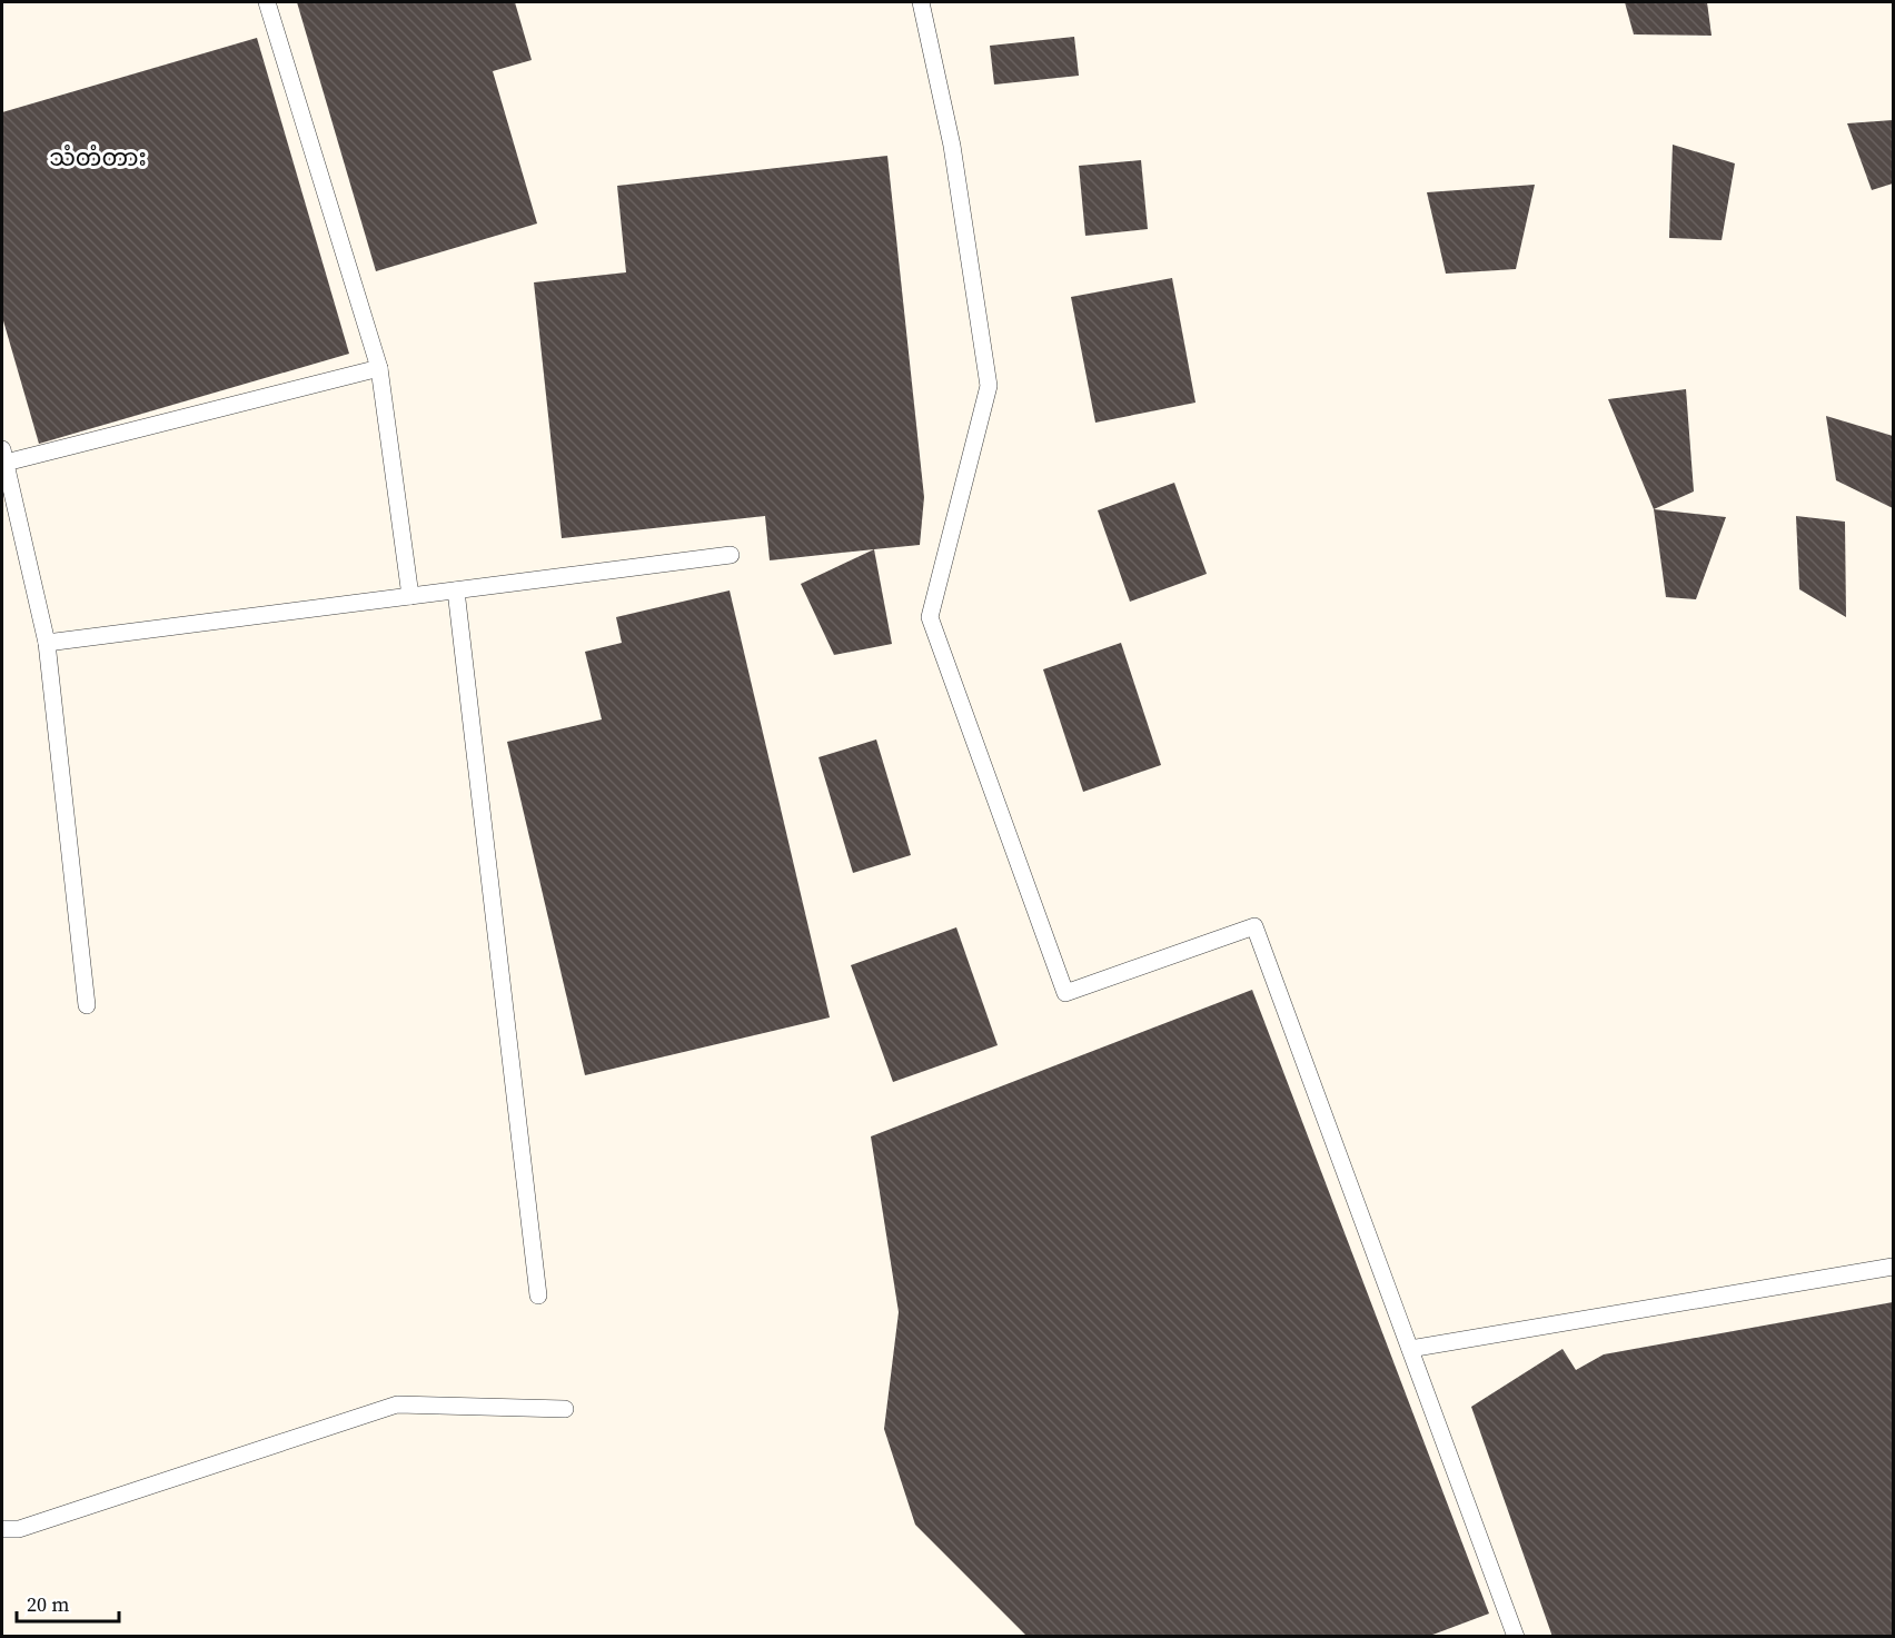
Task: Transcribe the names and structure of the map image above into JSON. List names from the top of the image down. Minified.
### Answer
{"districts":["သံတံတား"],"scale_bar":"20 m"}
